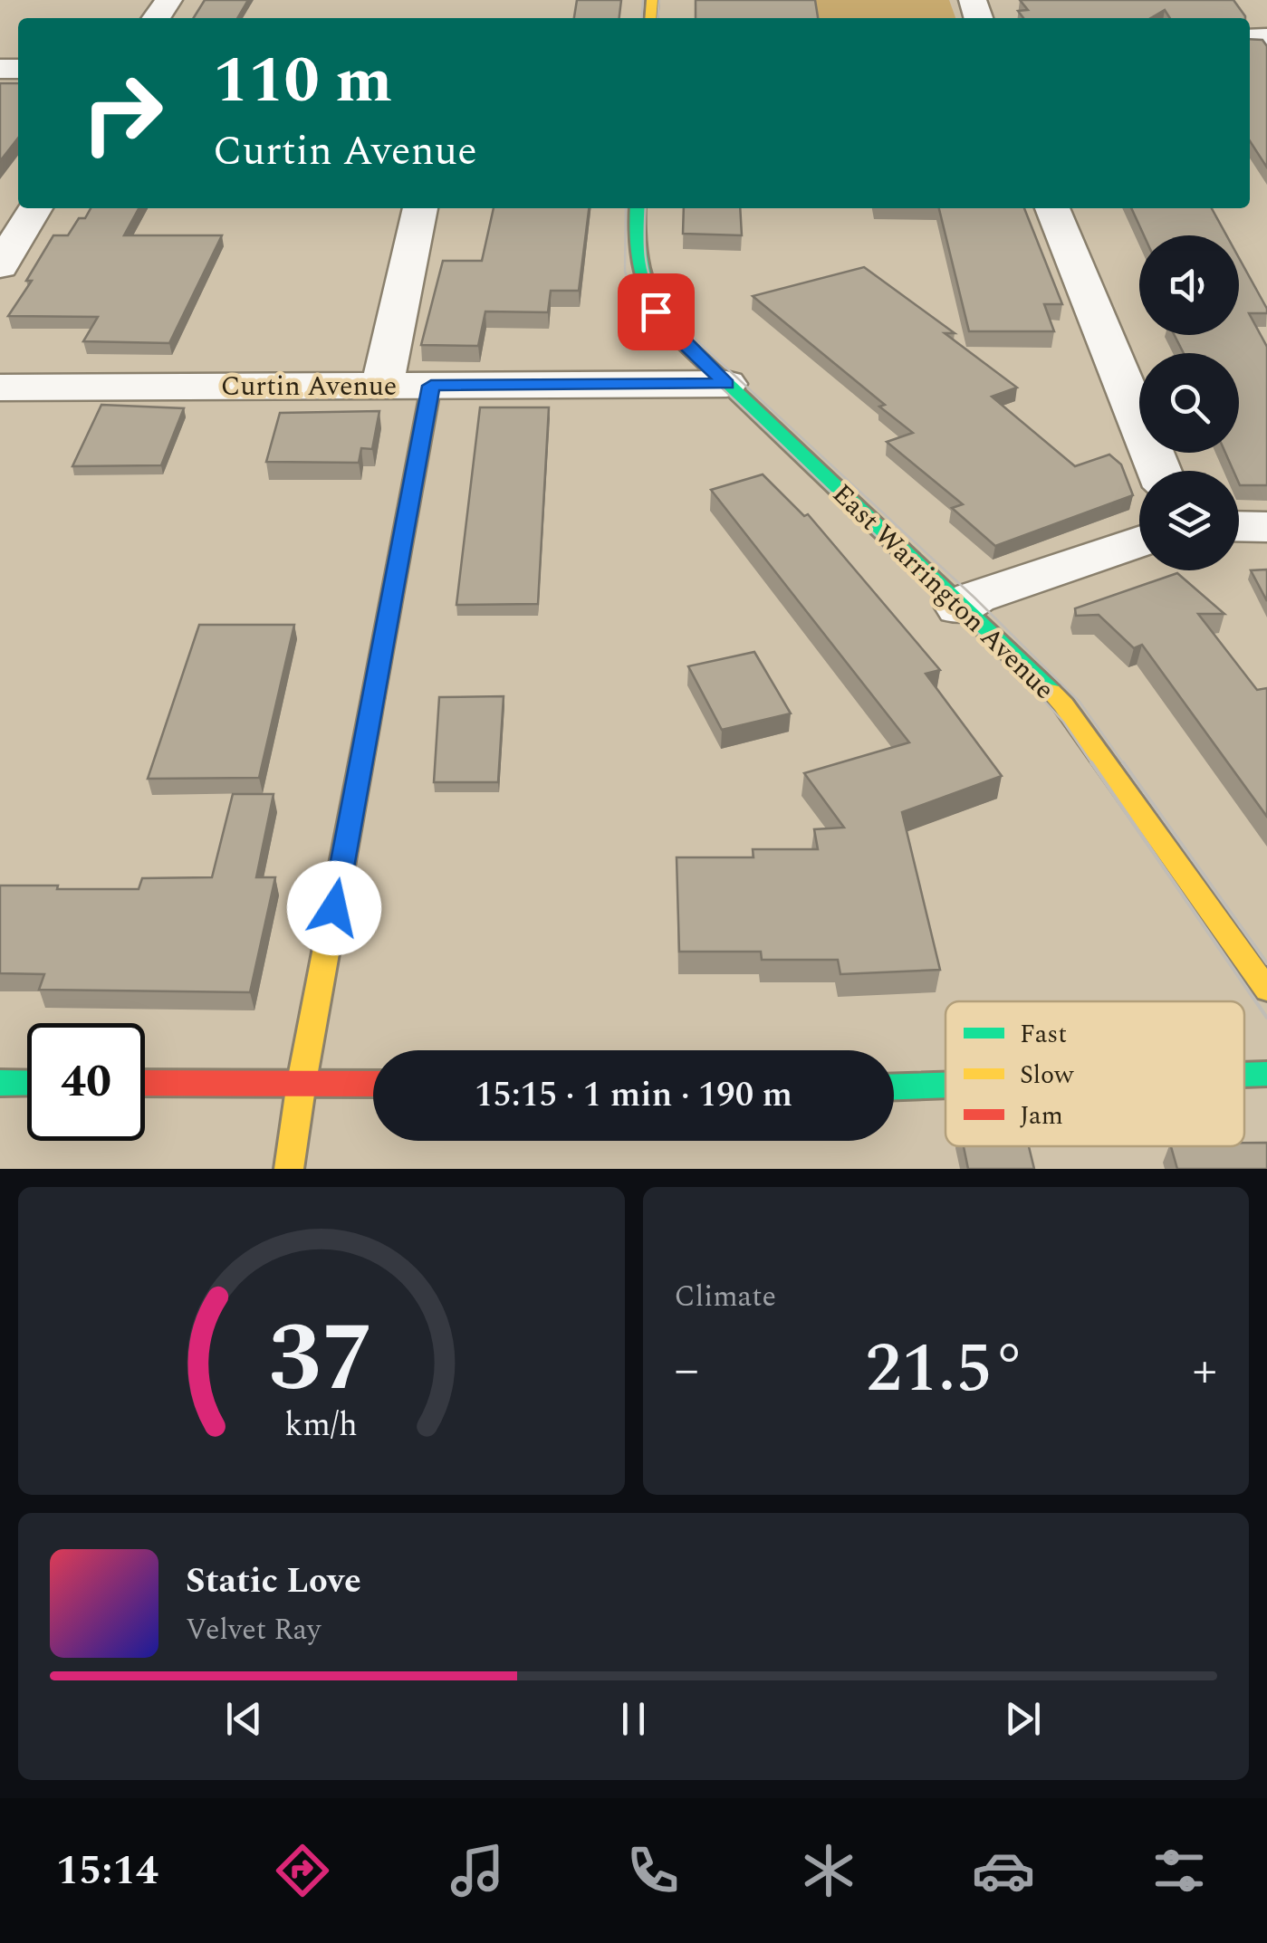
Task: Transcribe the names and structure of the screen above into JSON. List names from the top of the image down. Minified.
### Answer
{"streets":{"main road":["East Warrington Avenue"],"street":["Curtin Avenue"]},"crossings":[["Curtin Avenue","East Warrington Avenue"]],"legend":["Fast","Slow","Jam"],"page":{"turn":["110 m","Curtin Avenue"],"limit":"40","trip":"15:15 · 1 min · 190 m","tile":"Climate","heat":["−","21.5°","+"],"song":["Static Love","Velvet Ray"],"tabs":"15:14","gauge":["37","km/h"]}}
